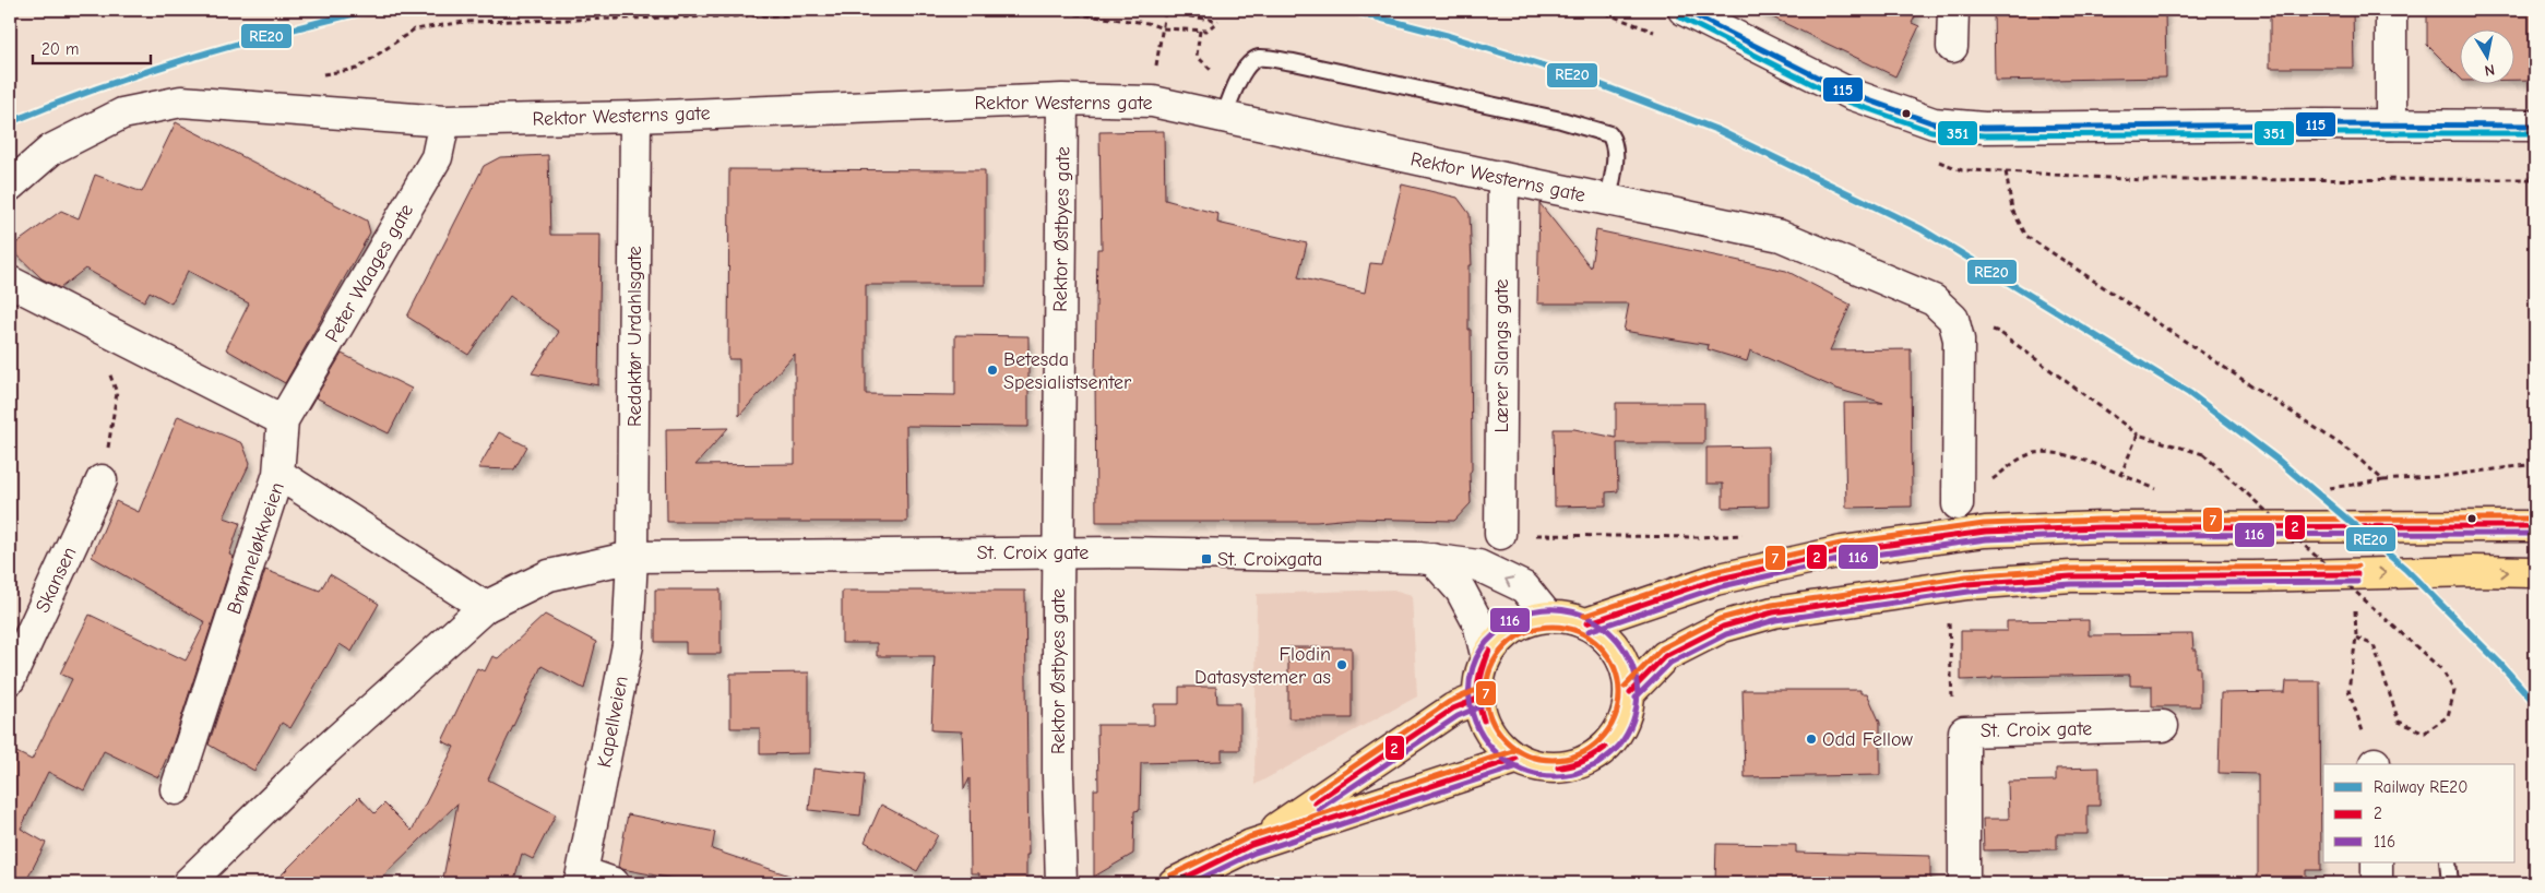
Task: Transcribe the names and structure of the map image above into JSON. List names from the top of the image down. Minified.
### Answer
{"streets":{"street":["Rektor Westerns gate","Rektor Østbyes gate","Peter Waages gate","Redaktør Urdahlsgate","Lærer Slangs gate","Brønneløkkveien","St. Croix gate","Skansen","Kapellveien"]},"crossings":[["Rektor Westerns gate","Rektor Østbyes gate"],["Rektor Westerns gate","Peter Waages gate"],["Rektor Westerns gate","Redaktør Urdahlsgate"],["Rektor Westerns gate","Lærer Slangs gate"],["Rektor Østbyes gate","St. Croix gate"],["Peter Waages gate","Brønneløkkveien"],["Redaktør Urdahlsgate","St. Croix gate"],["Redaktør Urdahlsgate","Kapellveien"],["St. Croix gate","Kapellveien"]],"places":{"other":["Betesda Spesialistsenter","Flodin Datasystemer as","Odd Fellow"],"transit":["St. Croixgata"]},"lines":["rail line RE20","transit line 115","transit line 351","transit line 7","transit line 2","transit line 116"],"legend":["Railway RE20","2","116"],"scale_bar":"20 m","north":"bottom"}
